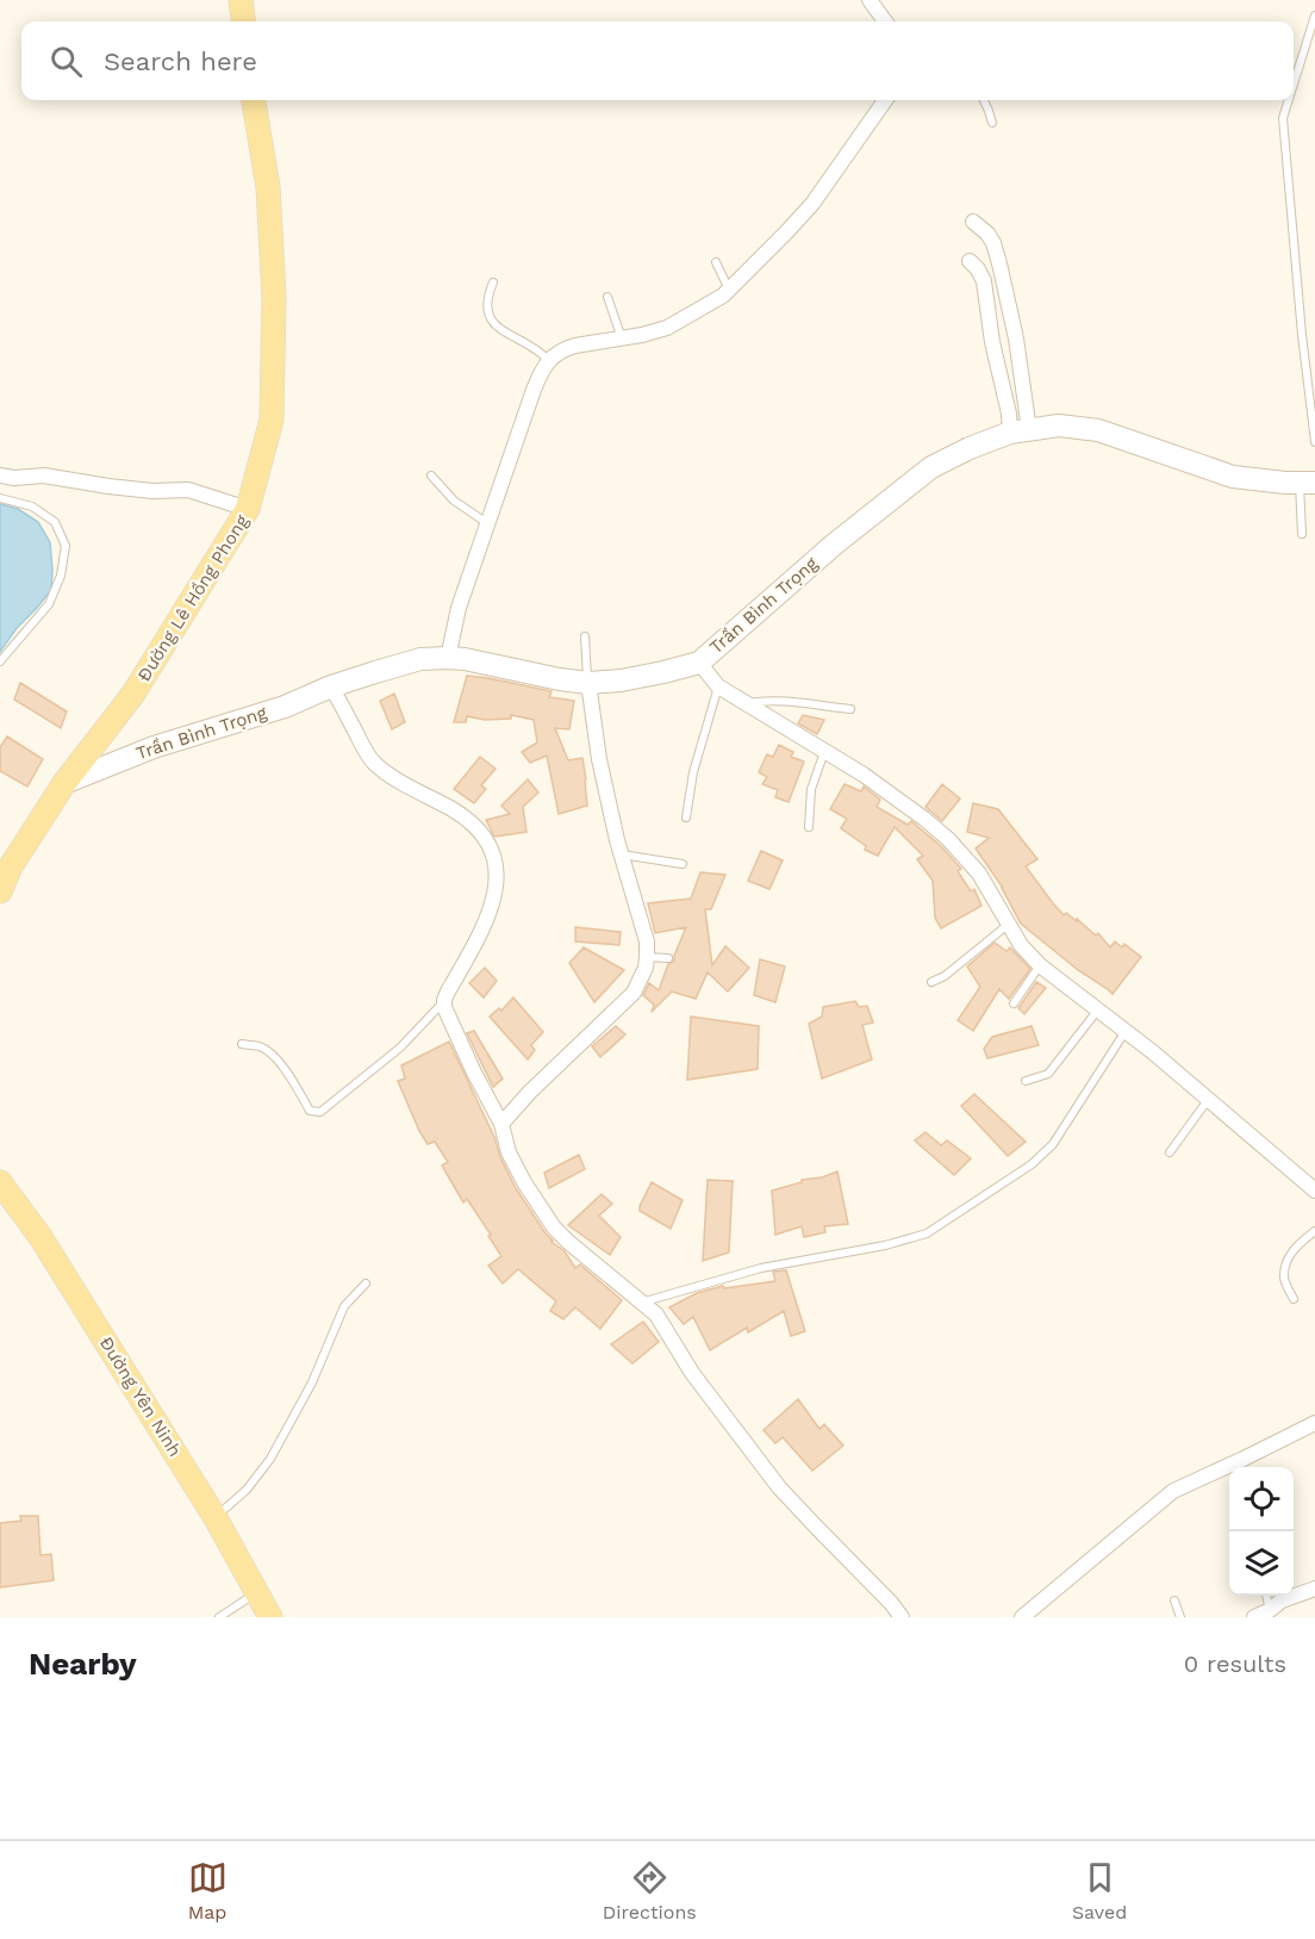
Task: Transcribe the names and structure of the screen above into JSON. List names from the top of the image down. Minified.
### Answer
{"streets":{"main road":["Đường Lê Hồng Phong","Đường Yên Ninh"],"street":["Trần Bình Trọng"]},"crossings":[["Đường Lê Hồng Phong","Trần Bình Trọng"]],"page":{"search":"Search here","heading":["Nearby","0 results"],"nav":["Map","Directions","Saved"]}}
